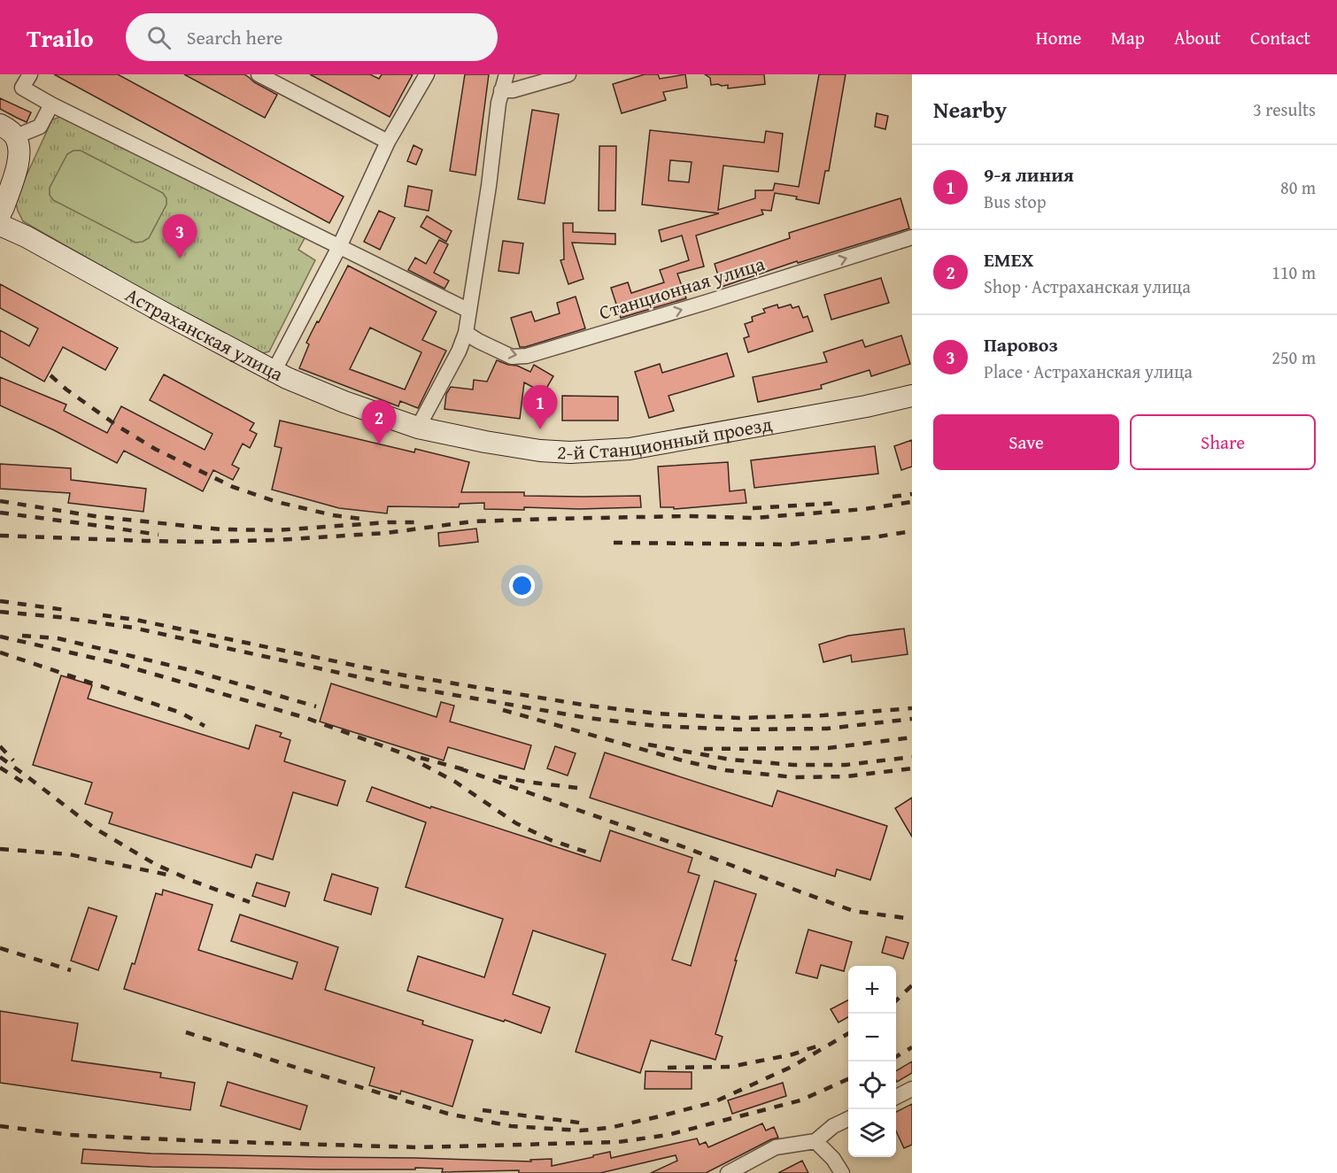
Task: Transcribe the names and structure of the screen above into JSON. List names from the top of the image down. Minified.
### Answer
{"streets":{"main road":["Астраханская улица","2-й Станционный проезд"],"street":["Станционная улица"]},"crossings":[["Астраханская улица","2-й Станционный проезд"]],"one_way":["Станционная улица"],"page":{"header":"Trailo","search":"Search here","nav":["Home","Map","About","Contact"],"heading":["Nearby","3 results"],"list":[{"mark":"1","name":"9-я линия","note":"Bus stop","value":"80 m"},{"mark":"2","name":"EMEX","note":"Shop · Астраханская улица","value":"110 m"},{"mark":"3","name":"Паровоз","note":"Place · Астраханская улица","value":"250 m"}],"pins":["3","1","2"],"buttons":["Save","Share"],"map_buttons":["+","−"]}}
